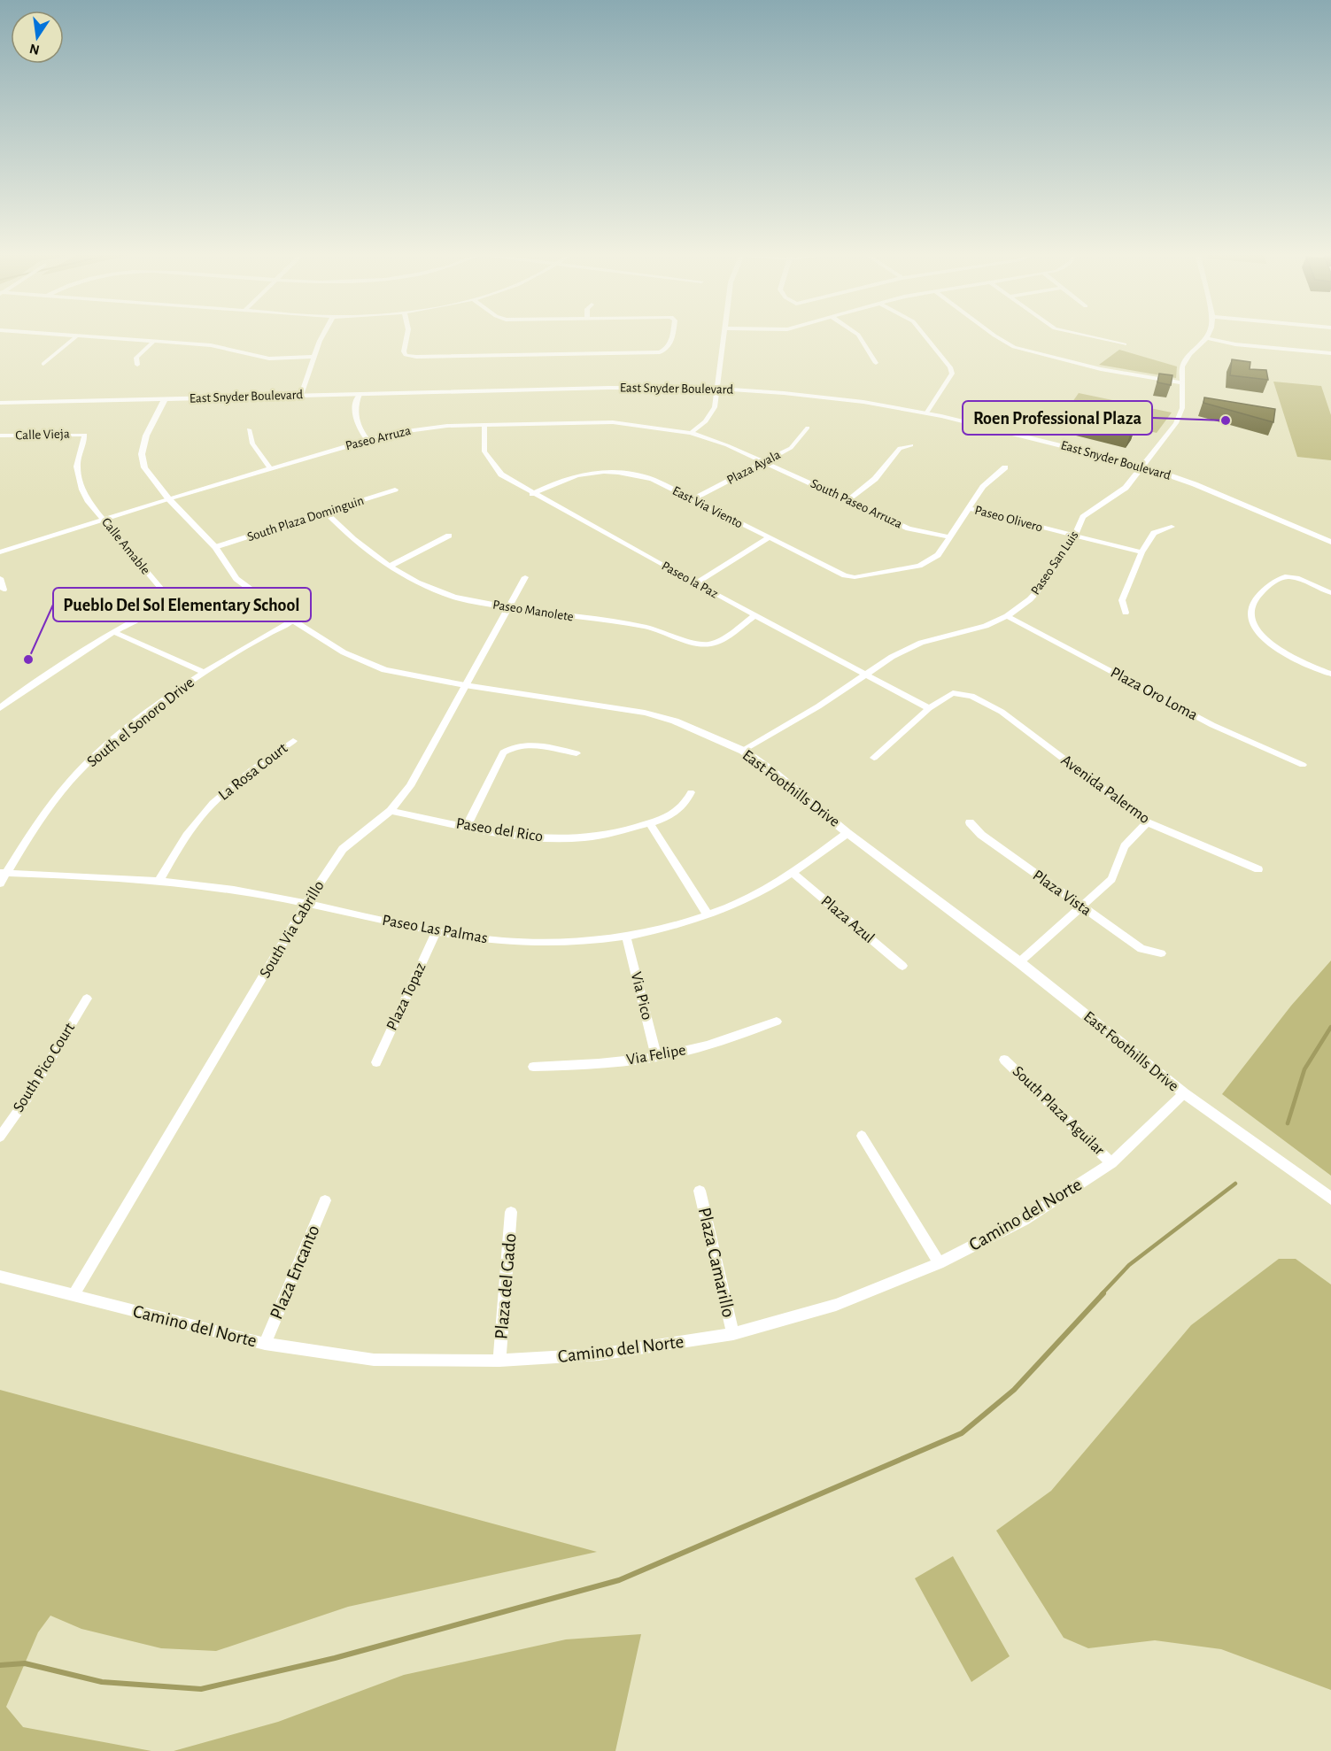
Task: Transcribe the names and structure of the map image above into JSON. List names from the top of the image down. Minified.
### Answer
{"streets":{"street":["East Snyder Boulevard","Calle Vieja","Paseo Arruza","Plaza Ayala","South Paseo Arruza","East Via Viento","South Plaza Dominguin","Paseo Olivero","Calle Amable","Paseo San Luis","Paseo la Paz","Paseo Manolete","Plaza Oro Loma","South el Sonoro Drive","La Rosa Court","East Foothills Drive","Avenida Palermo","Paseo del Rico","Plaza Vista","Plaza Azul","South Via Cabrillo","Paseo Las Palmas","Via Pico","Plaza Topaz","Via Felipe","South Pico Court","South Plaza Aguilar","Camino del Norte","Plaza Camarillo","Plaza Encanto","Plaza del Gado"]},"crossings":[["East Snyder Boulevard","Paseo San Luis"],["East Snyder Boulevard","East Foothills Drive"],["Calle Vieja","Calle Amable"],["Paseo Arruza","Plaza Ayala"],["Paseo Arruza","South Paseo Arruza"],["Paseo Arruza","Calle Amable"],["Paseo Arruza","Paseo la Paz"],["Paseo Arruza","East Foothills Drive"],["Plaza Ayala","South Paseo Arruza"],["Plaza Ayala","East Via Viento"],["South Paseo Arruza","East Via Viento"],["East Via Viento","Paseo Olivero"],["East Via Viento","Paseo la Paz"],["South Plaza Dominguin","Paseo Manolete"],["South Plaza Dominguin","East Foothills Drive"],["Paseo Olivero","Paseo San Luis"],["Paseo San Luis","Paseo la Paz"],["Paseo San Luis","Plaza Oro Loma"],["Paseo San Luis","East Foothills Drive"],["Paseo la Paz","Paseo Manolete"],["Paseo la Paz","Avenida Palermo"],["Paseo Manolete","South Via Cabrillo"],["South el Sonoro Drive","East Foothills Drive"],["South el Sonoro Drive","Paseo Las Palmas"],["La Rosa Court","Paseo Las Palmas"],["East Foothills Drive","South Via Cabrillo"],["East Foothills Drive","Paseo Las Palmas"],["East Foothills Drive","Camino del Norte"],["Paseo del Rico","South Via Cabrillo"],["Plaza Azul","Paseo Las Palmas"],["South Via Cabrillo","Paseo Las Palmas"],["South Via Cabrillo","Camino del Norte"],["Paseo Las Palmas","Via Pico"],["Paseo Las Palmas","Plaza Topaz"],["Via Pico","Via Felipe"],["South Plaza Aguilar","Camino del Norte"],["Camino del Norte","Plaza Camarillo"],["Camino del Norte","Plaza Encanto"],["Camino del Norte","Plaza del Gado"]],"places":["Roen Professional Plaza","Pueblo Del Sol Elementary School"],"north":"bottom"}
